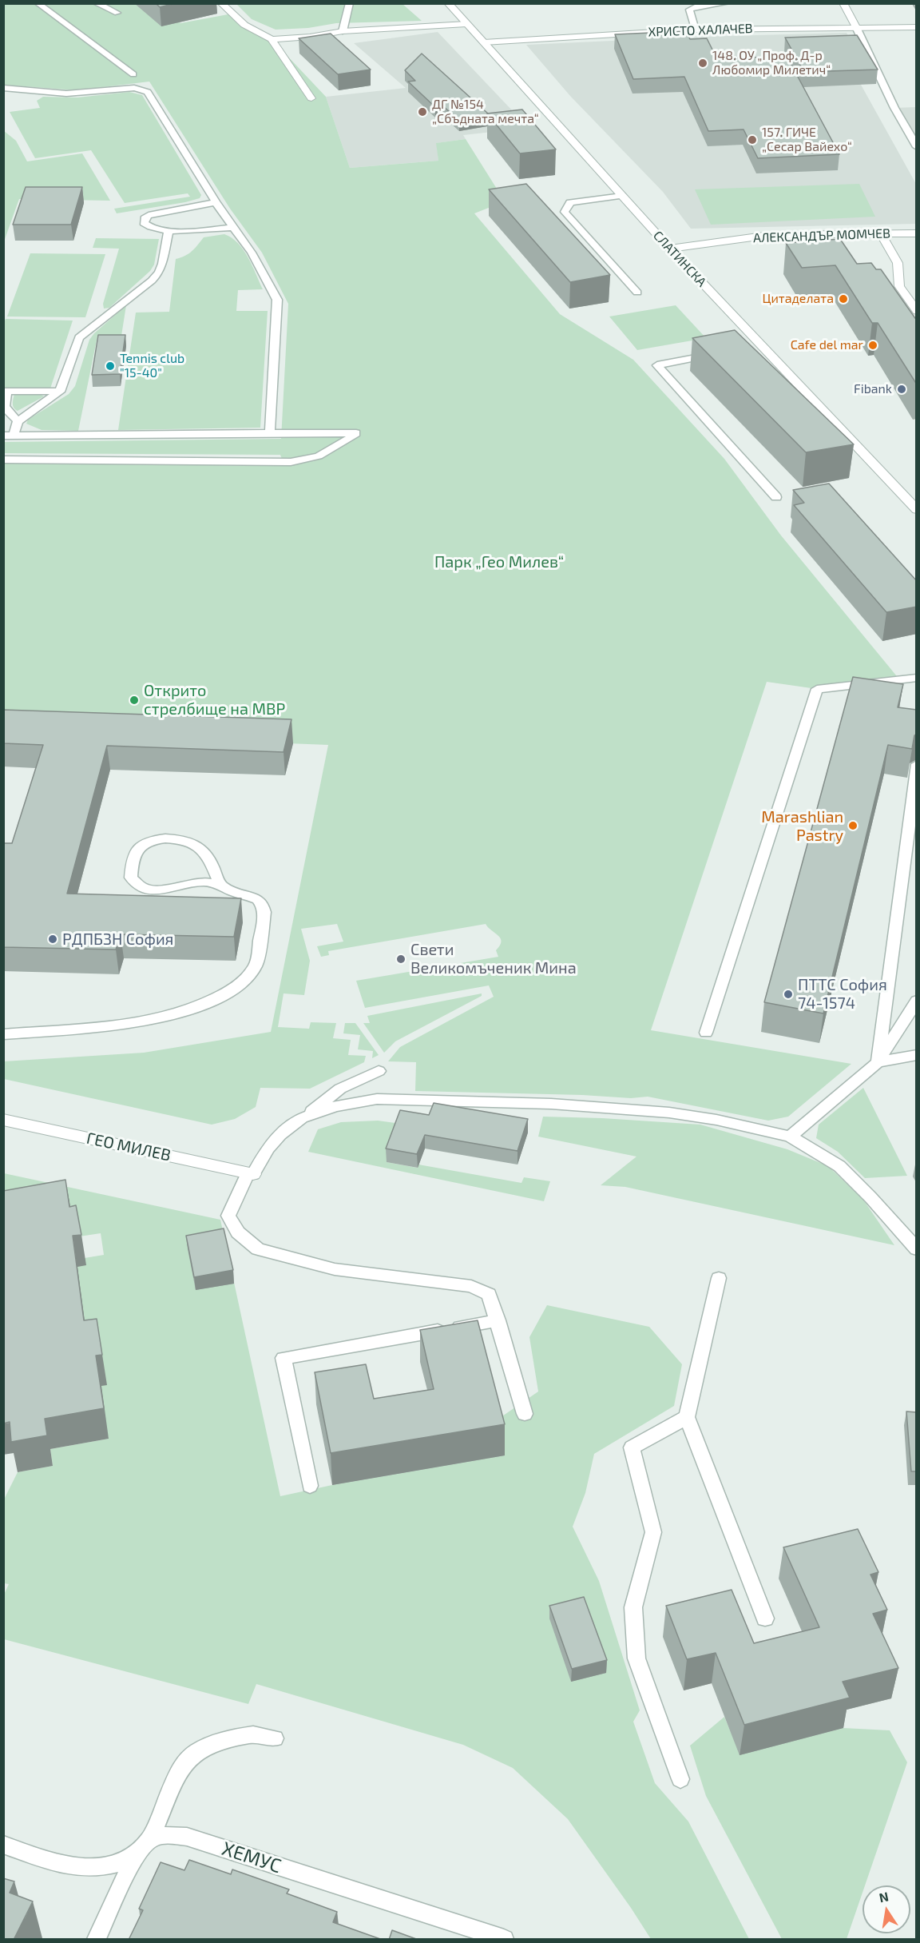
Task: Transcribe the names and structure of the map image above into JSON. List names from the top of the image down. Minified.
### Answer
{"streets":{"street":["ХРИСТО ХАЛАЧЕВ","АЛЕКСАНДЪР МОМЧЕВ","СЛАТИНСКА","ГЕО МИЛЕВ"],"lane":["ХЕМУС"]},"crossings":[["ХРИСТО ХАЛАЧЕВ","СЛАТИНСКА"],["АЛЕКСАНДЪР МОМЧЕВ","СЛАТИНСКА"]],"parks":["Парк „Гео Милев“"],"places":["148. ОУ „Проф. Д-р Любомир Милетич“","ДГ №154 „Сбъдната мечта“","157. ГИЧЕ „Сесар Вайехо“","Цитаделата","Cafe del mar","Tennis club \"15-40\"","Fibank","Открито стрелбище на МВР","Marashlian Pastry","РДПБЗН София","Свети Великомъченик Мина","ПТТС София 74-1574"],"north":"top"}
